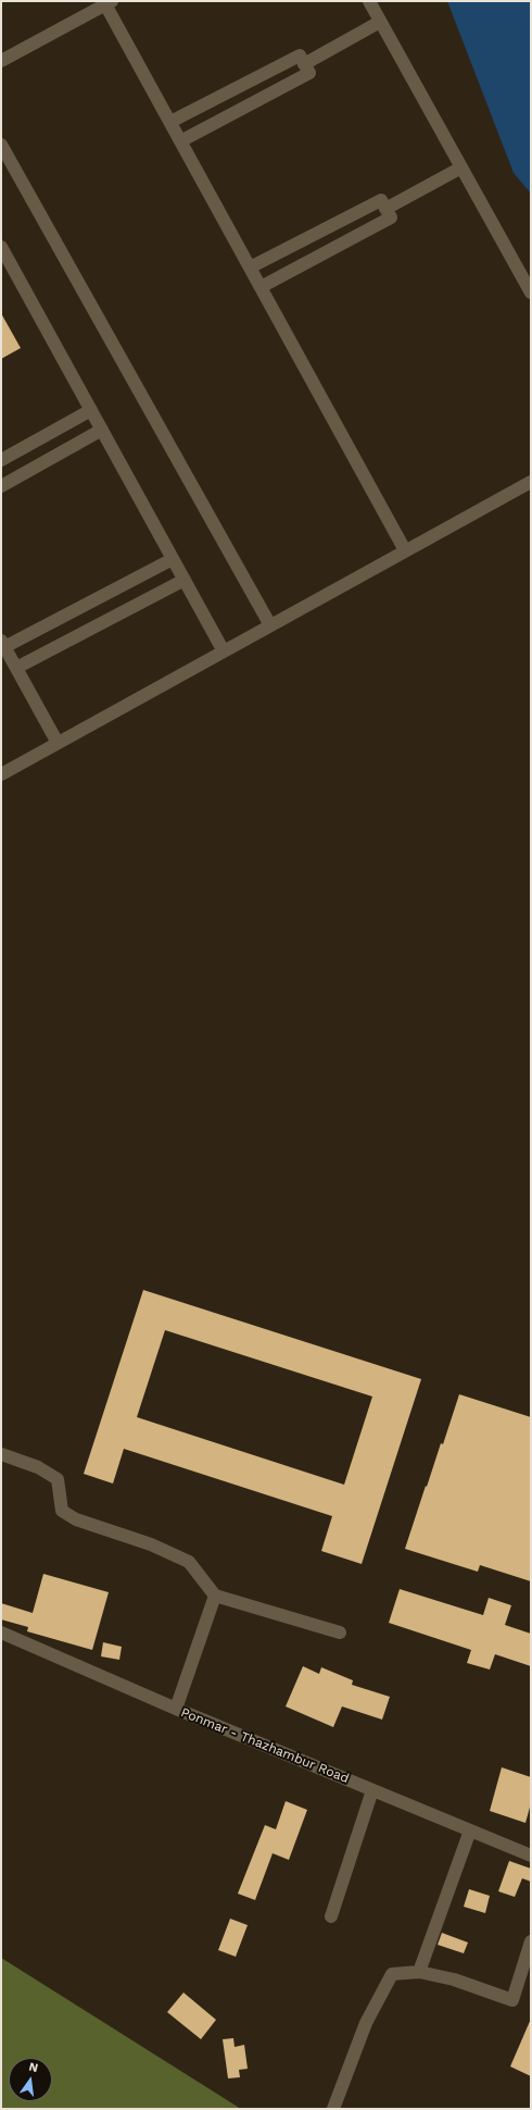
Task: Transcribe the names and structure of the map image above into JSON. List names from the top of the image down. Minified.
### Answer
{"streets":{"street":["Ponmar - Thazhambur Road"]},"north":"top"}
